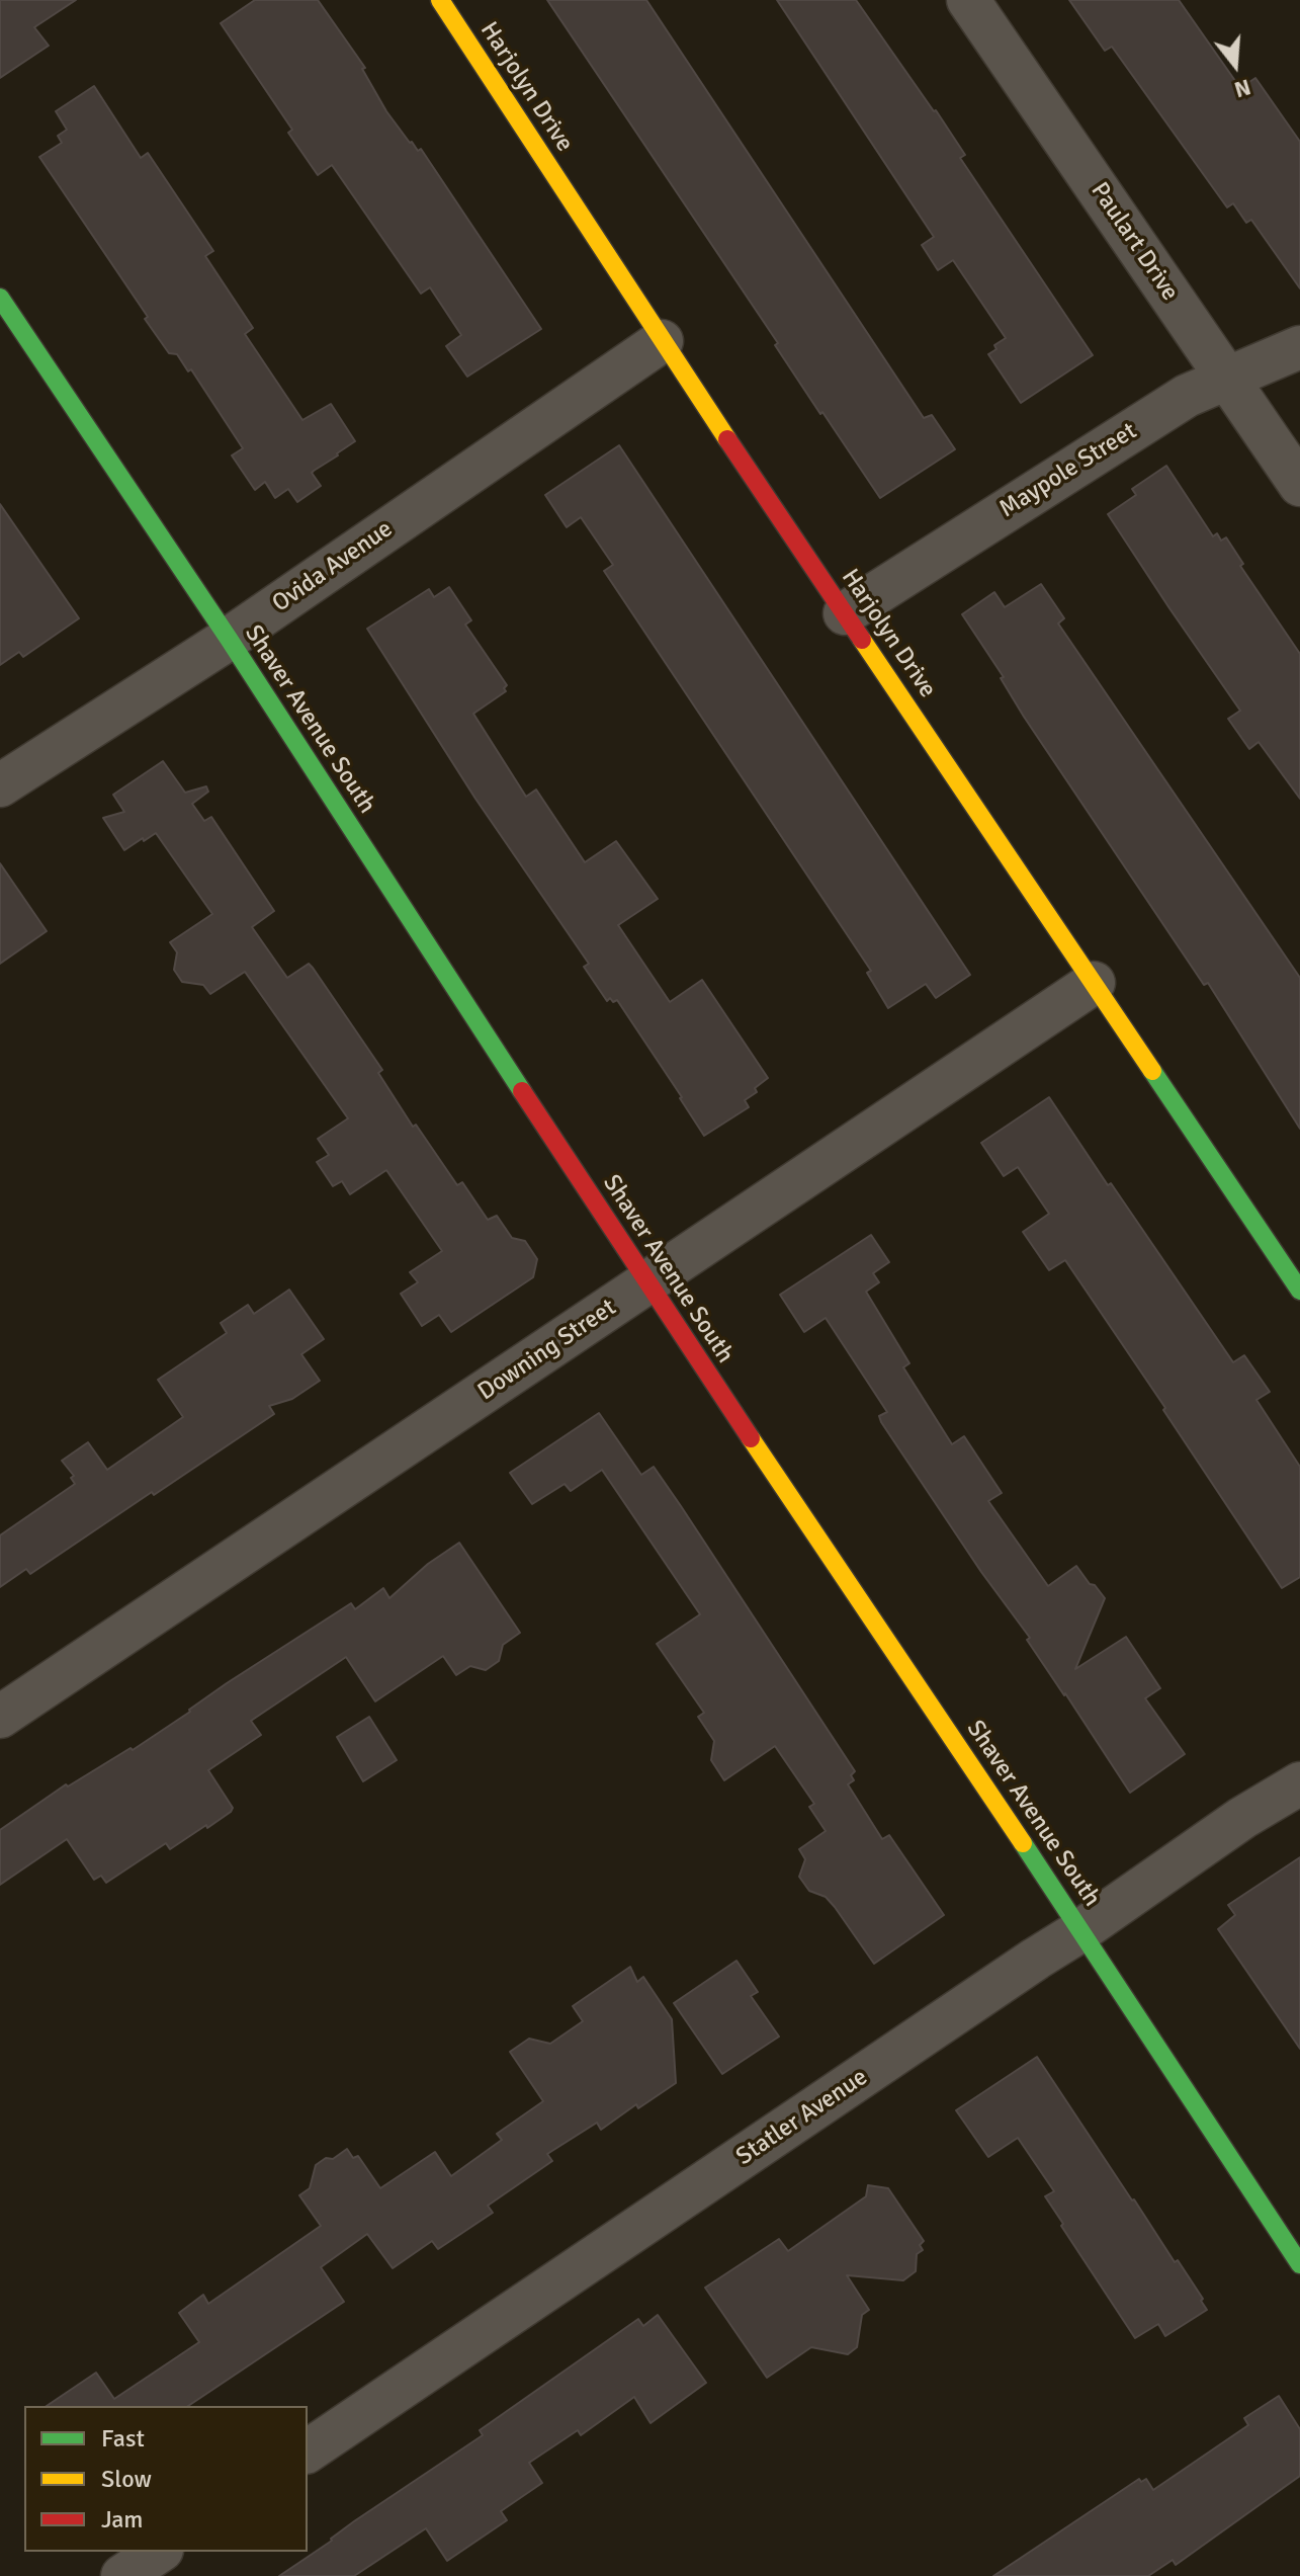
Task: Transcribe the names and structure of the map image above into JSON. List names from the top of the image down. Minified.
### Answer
{"streets":{"street":["Harjolyn Drive","Paulart Drive","Maypole Street","Ovida Avenue","Shaver Avenue South","Downing Street","Statler Avenue"]},"crossings":[["Harjolyn Drive","Maypole Street"],["Harjolyn Drive","Ovida Avenue"],["Harjolyn Drive","Downing Street"],["Paulart Drive","Maypole Street"],["Ovida Avenue","Shaver Avenue South"],["Shaver Avenue South","Downing Street"],["Shaver Avenue South","Statler Avenue"]],"legend":["Fast","Slow","Jam"],"north":"bottom"}
